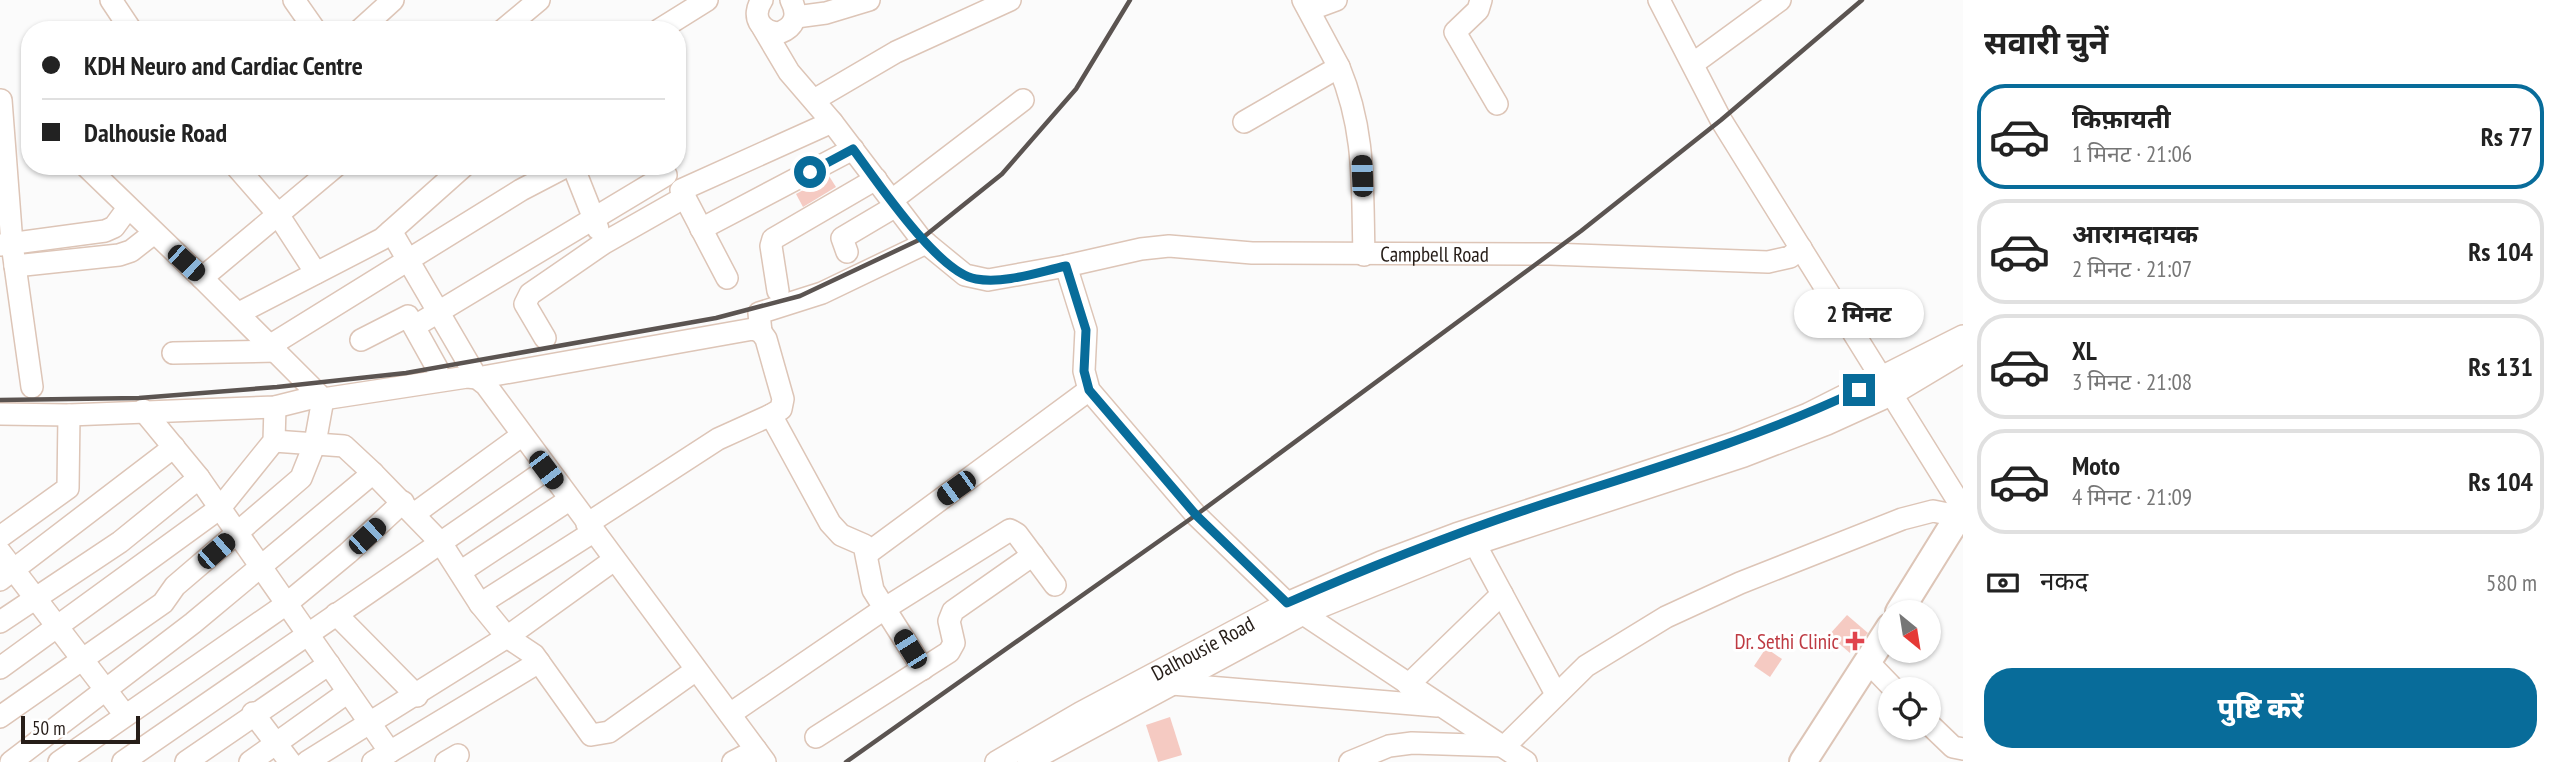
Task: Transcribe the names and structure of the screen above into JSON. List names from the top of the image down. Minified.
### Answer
{"streets":{"street":["Campbell Road","Dalhousie Road"]},"places":{"health":["Dr. Sethi Clinic"]},"scale_bar":"50 m","north":"bottom right","page":{"heading":"सवारी चुनें","banner":["KDH Neuro and Cardiac Centre","Dalhousie Road"],"list":[{"name":"किफ़ायती","note":"1 मिनट · 21:06","value":"Rs 77"},{"name":"आरामदायक","note":"2 मिनट · 21:07","value":"Rs 104"},{"name":"XL","note":"3 मिनट · 21:08","value":"Rs 131"},{"name":"Moto","note":"4 मिनट · 21:09","value":"Rs 104"}],"bubble":"2 मिनट","pay":["नकद","580 m"],"buttons":"पुष्टि करें","scale":"50 m"}}
